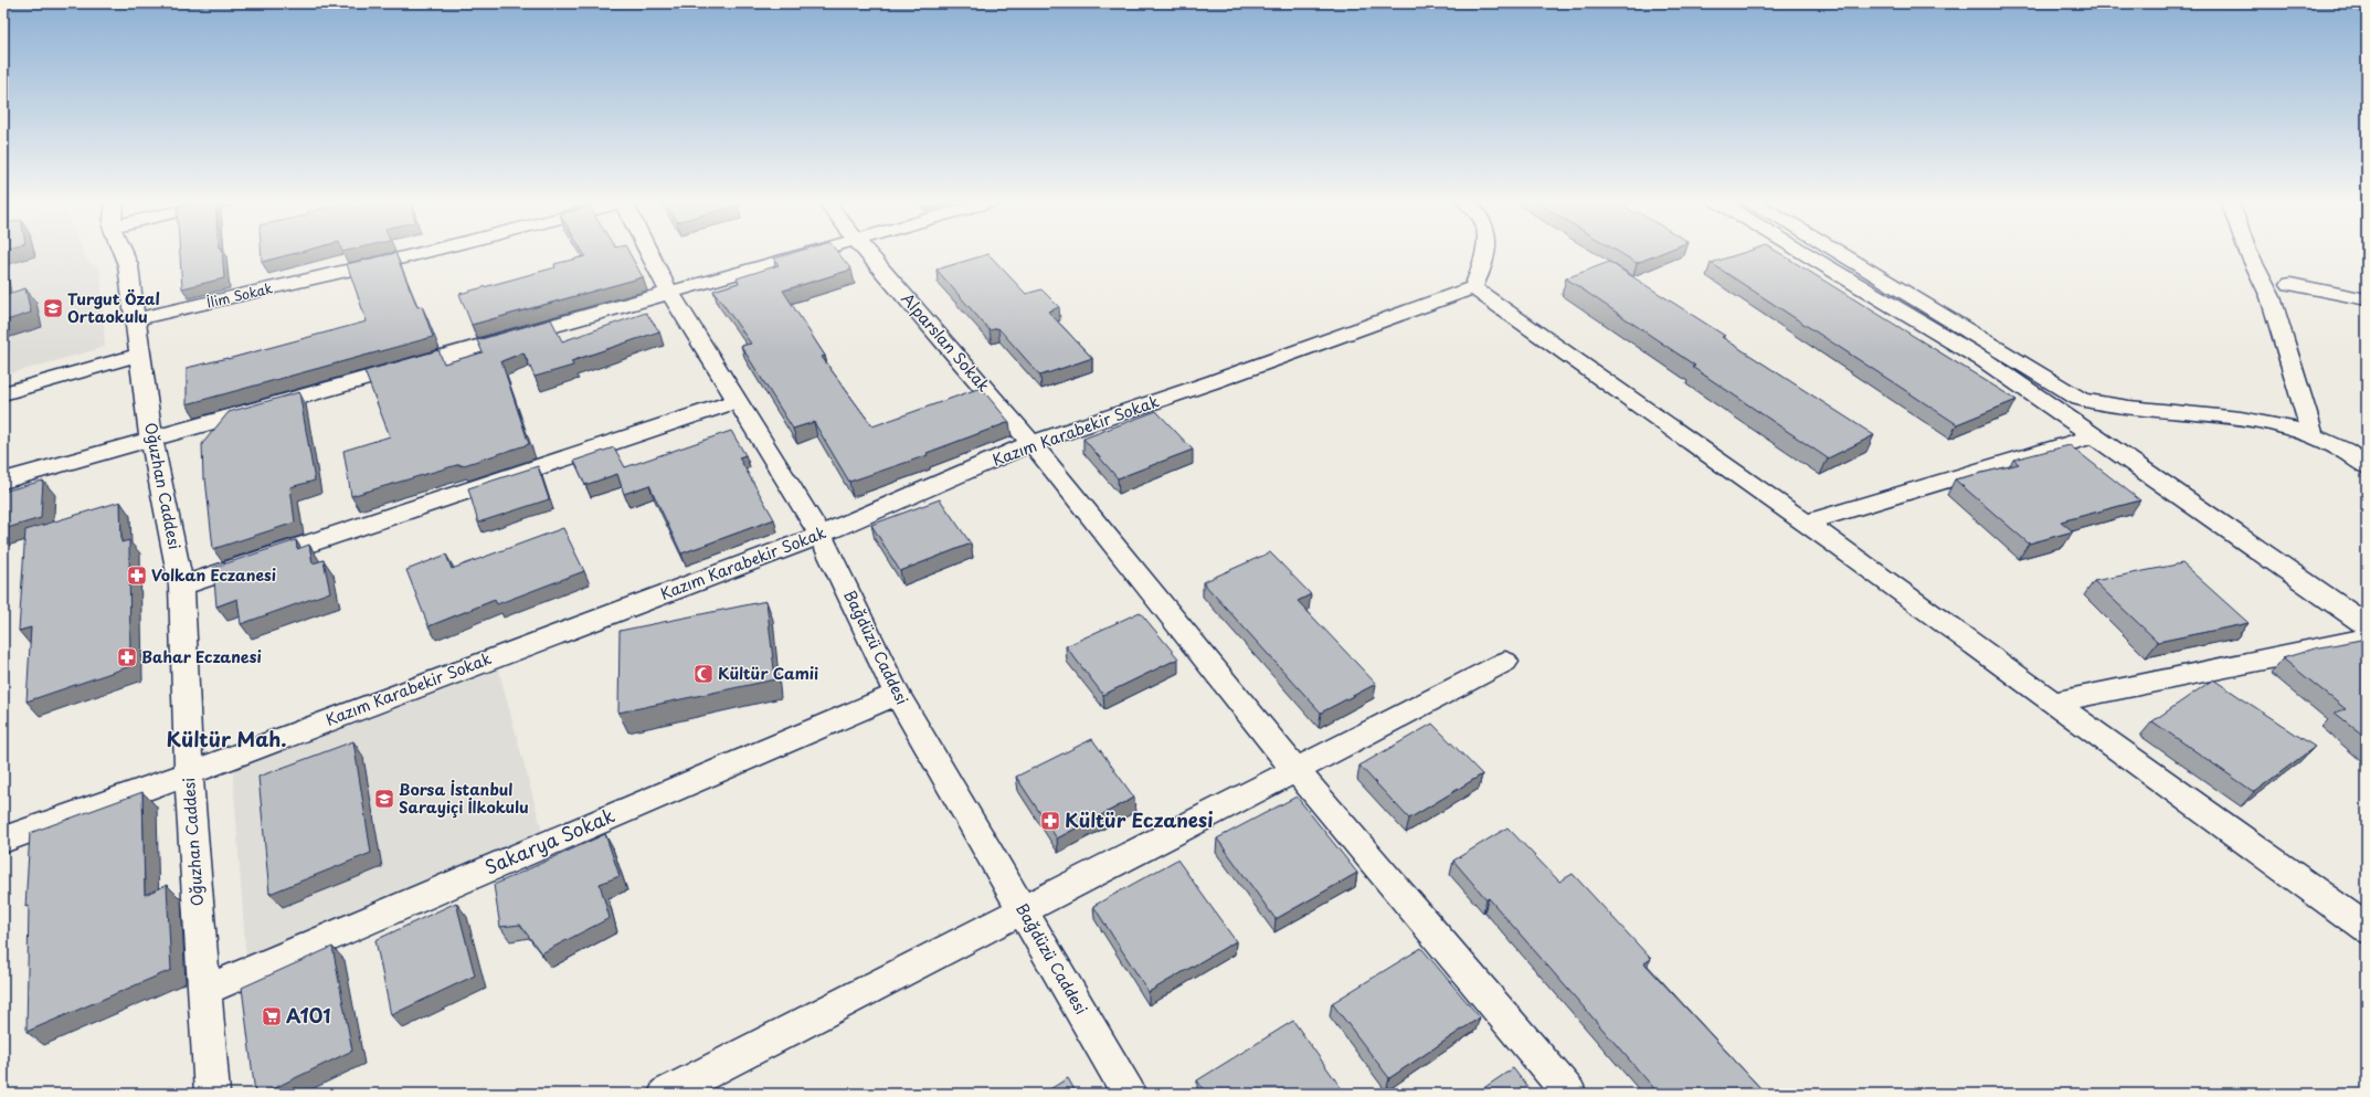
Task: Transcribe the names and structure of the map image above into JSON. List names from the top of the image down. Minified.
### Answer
{"streets":{"street":["İlim Sokak","Alparslan Sokak","Kazım Karabekir Sokak","Oğuzhan Caddesi","Bağdüzü Caddesi","Sakarya Sokak"]},"crossings":[["İlim Sokak","Oğuzhan Caddesi"],["Alparslan Sokak","Kazım Karabekir Sokak"],["Kazım Karabekir Sokak","Oğuzhan Caddesi"],["Kazım Karabekir Sokak","Bağdüzü Caddesi"],["Oğuzhan Caddesi","Sakarya Sokak"],["Bağdüzü Caddesi","Sakarya Sokak"]],"districts":["Kültür Mah."],"places":{"school or university":["Turgut Özal Ortaokulu","Borsa İstanbul Sarayiçi İlkokulu"],"pharmacy":["Volkan Eczanesi","Bahar Eczanesi","Kültür Eczanesi"],"mosque":["Kültür Camii"],"supermarket":["A101"]}}
